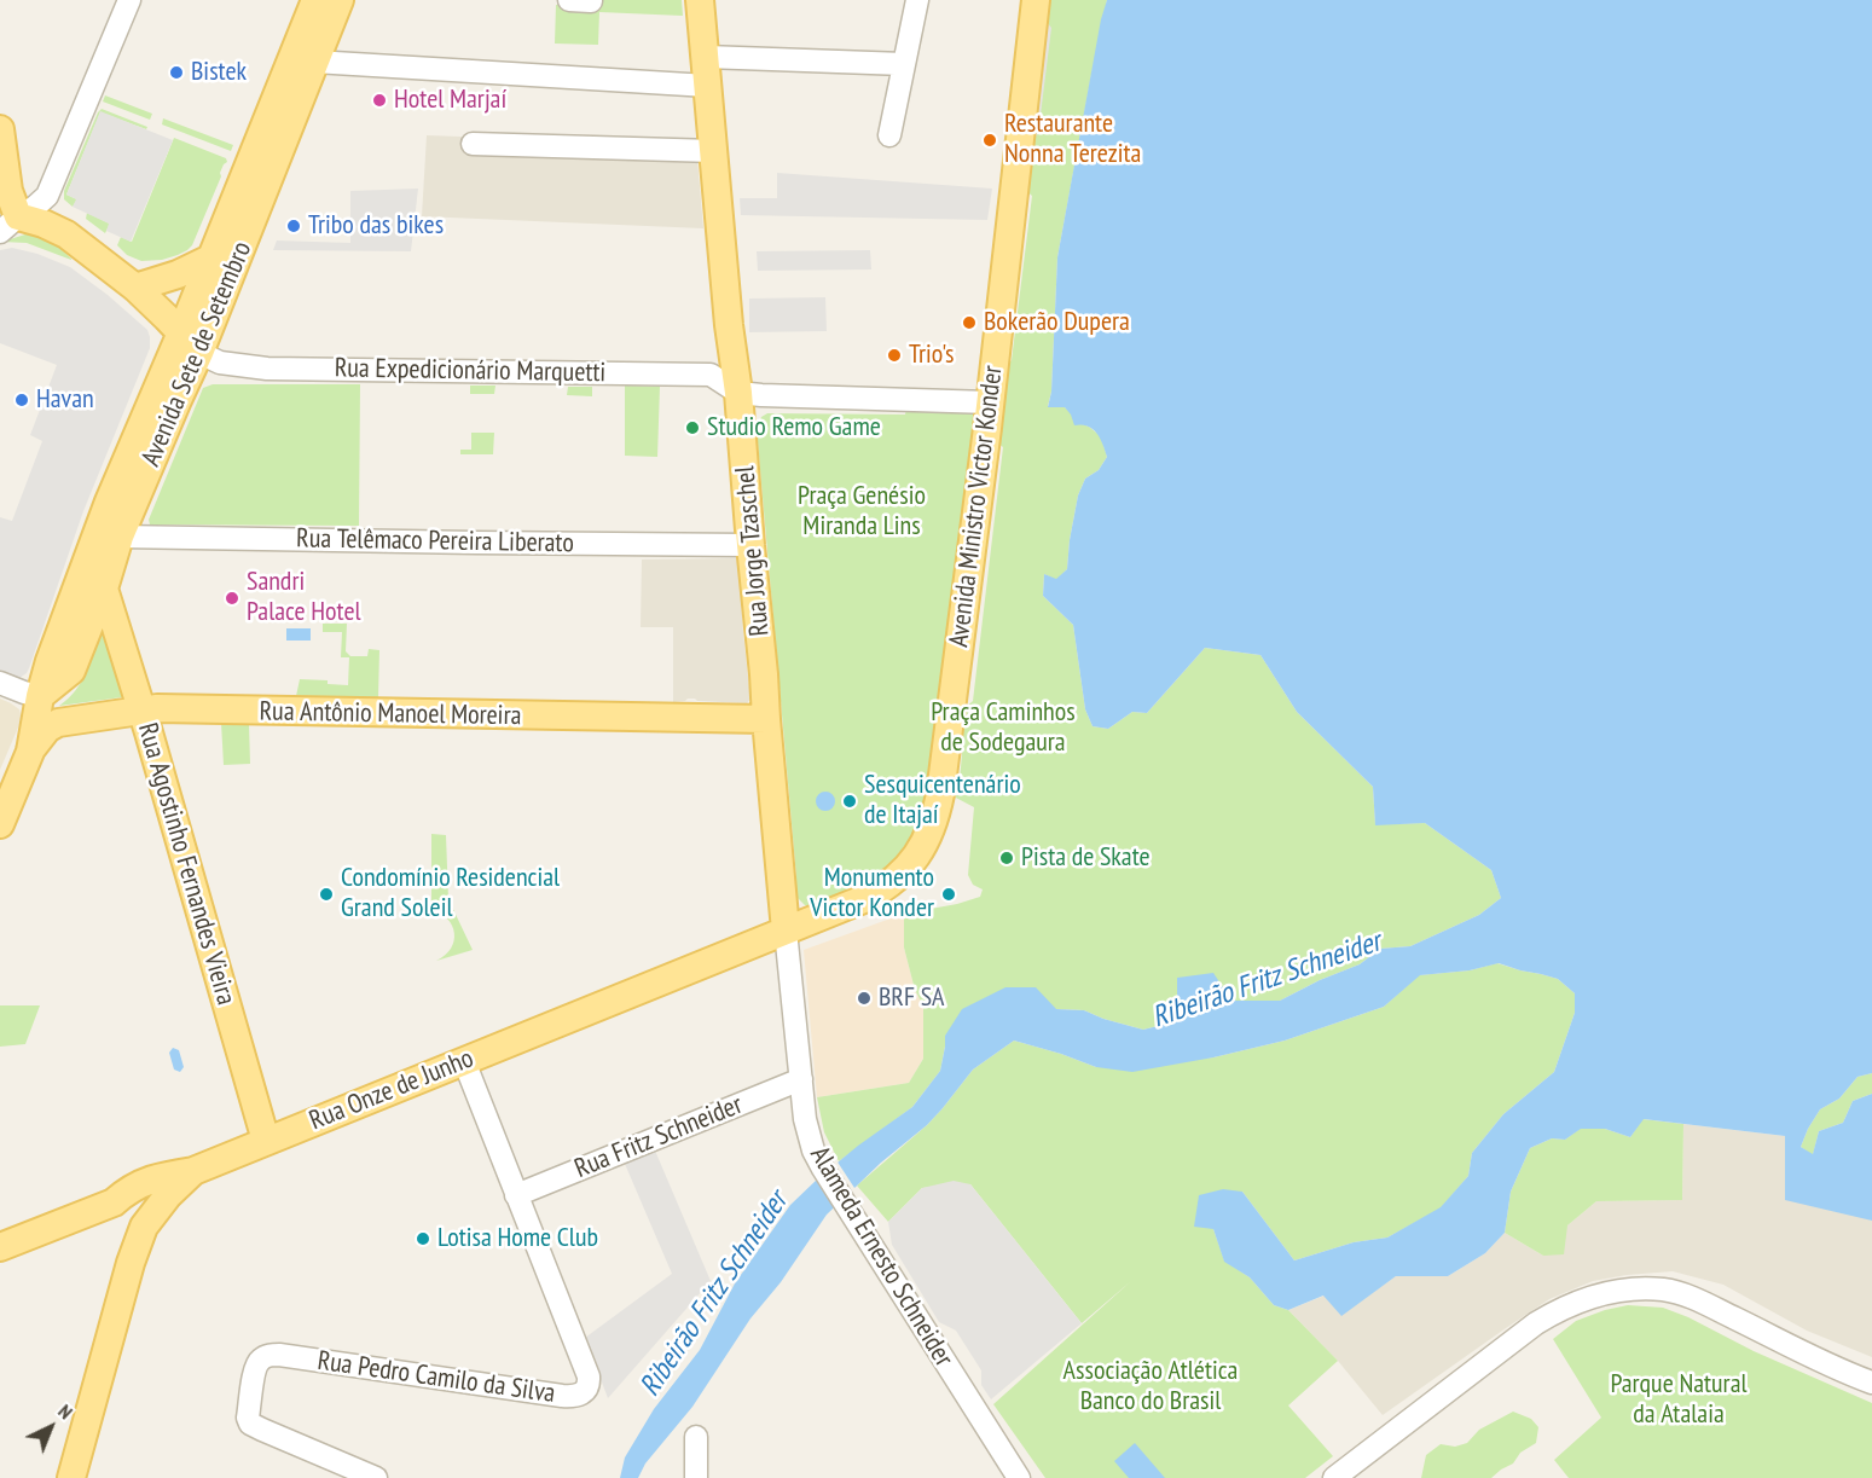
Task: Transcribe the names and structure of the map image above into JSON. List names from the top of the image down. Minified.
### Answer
{"streets":{"main road":["Avenida Sete de Setembro","Avenida Ministro Victor Konder","Rua Jorge Tzaschel","Rua Antônio Manoel Moreira","Rua Agostinho Fernandes Vieira","Rua Onze de Junho"],"street":["Rua Expedicionário Marquetti","Rua Telêmaco Pereira Liberato","Rua Fritz Schneider","Alameda Ernesto Schneider","Rua Pedro Camilo da Silva"]},"crossings":[["Avenida Sete de Setembro","Rua Expedicionário Marquetti"],["Avenida Sete de Setembro","Rua Telêmaco Pereira Liberato"],["Avenida Sete de Setembro","Rua Antônio Manoel Moreira"],["Avenida Sete de Setembro","Rua Agostinho Fernandes Vieira"],["Rua Expedicionário Marquetti","Rua Jorge Tzaschel"],["Avenida Ministro Victor Konder","Rua Jorge Tzaschel"],["Avenida Ministro Victor Konder","Rua Onze de Junho"],["Avenida Ministro Victor Konder","Alameda Ernesto Schneider"],["Rua Telêmaco Pereira Liberato","Rua Jorge Tzaschel"],["Rua Jorge Tzaschel","Rua Antônio Manoel Moreira"],["Rua Jorge Tzaschel","Rua Onze de Junho"],["Rua Jorge Tzaschel","Alameda Ernesto Schneider"],["Rua Antônio Manoel Moreira","Rua Agostinho Fernandes Vieira"],["Rua Agostinho Fernandes Vieira","Rua Onze de Junho"],["Rua Onze de Junho","Alameda Ernesto Schneider"],["Rua Onze de Junho","Rua Pedro Camilo da Silva"],["Rua Fritz Schneider","Alameda Ernesto Schneider"],["Rua Fritz Schneider","Rua Pedro Camilo da Silva"]],"water":["Ribeirão Fritz Schneider"],"parks":["Praça Genésio Miranda Lins","Praça Caminhos de Sodegaura","Associação Atlética Banco do Brasil","Parque Natural da Atalaia"],"places":["Bistek","Hotel Marjaí","Restaurante Nonna Terezita","Tribo das bikes","Bokerão Dupera","Trio's","Havan","Studio Remo Game","Sandri Palace Hotel","Sesquicentenário de Itajaí","Pista de Skate","Condomínio Residencial Grand Soleil","Monumento Victor Konder","BRF SA","Lotisa Home Club"],"north":"top right"}
